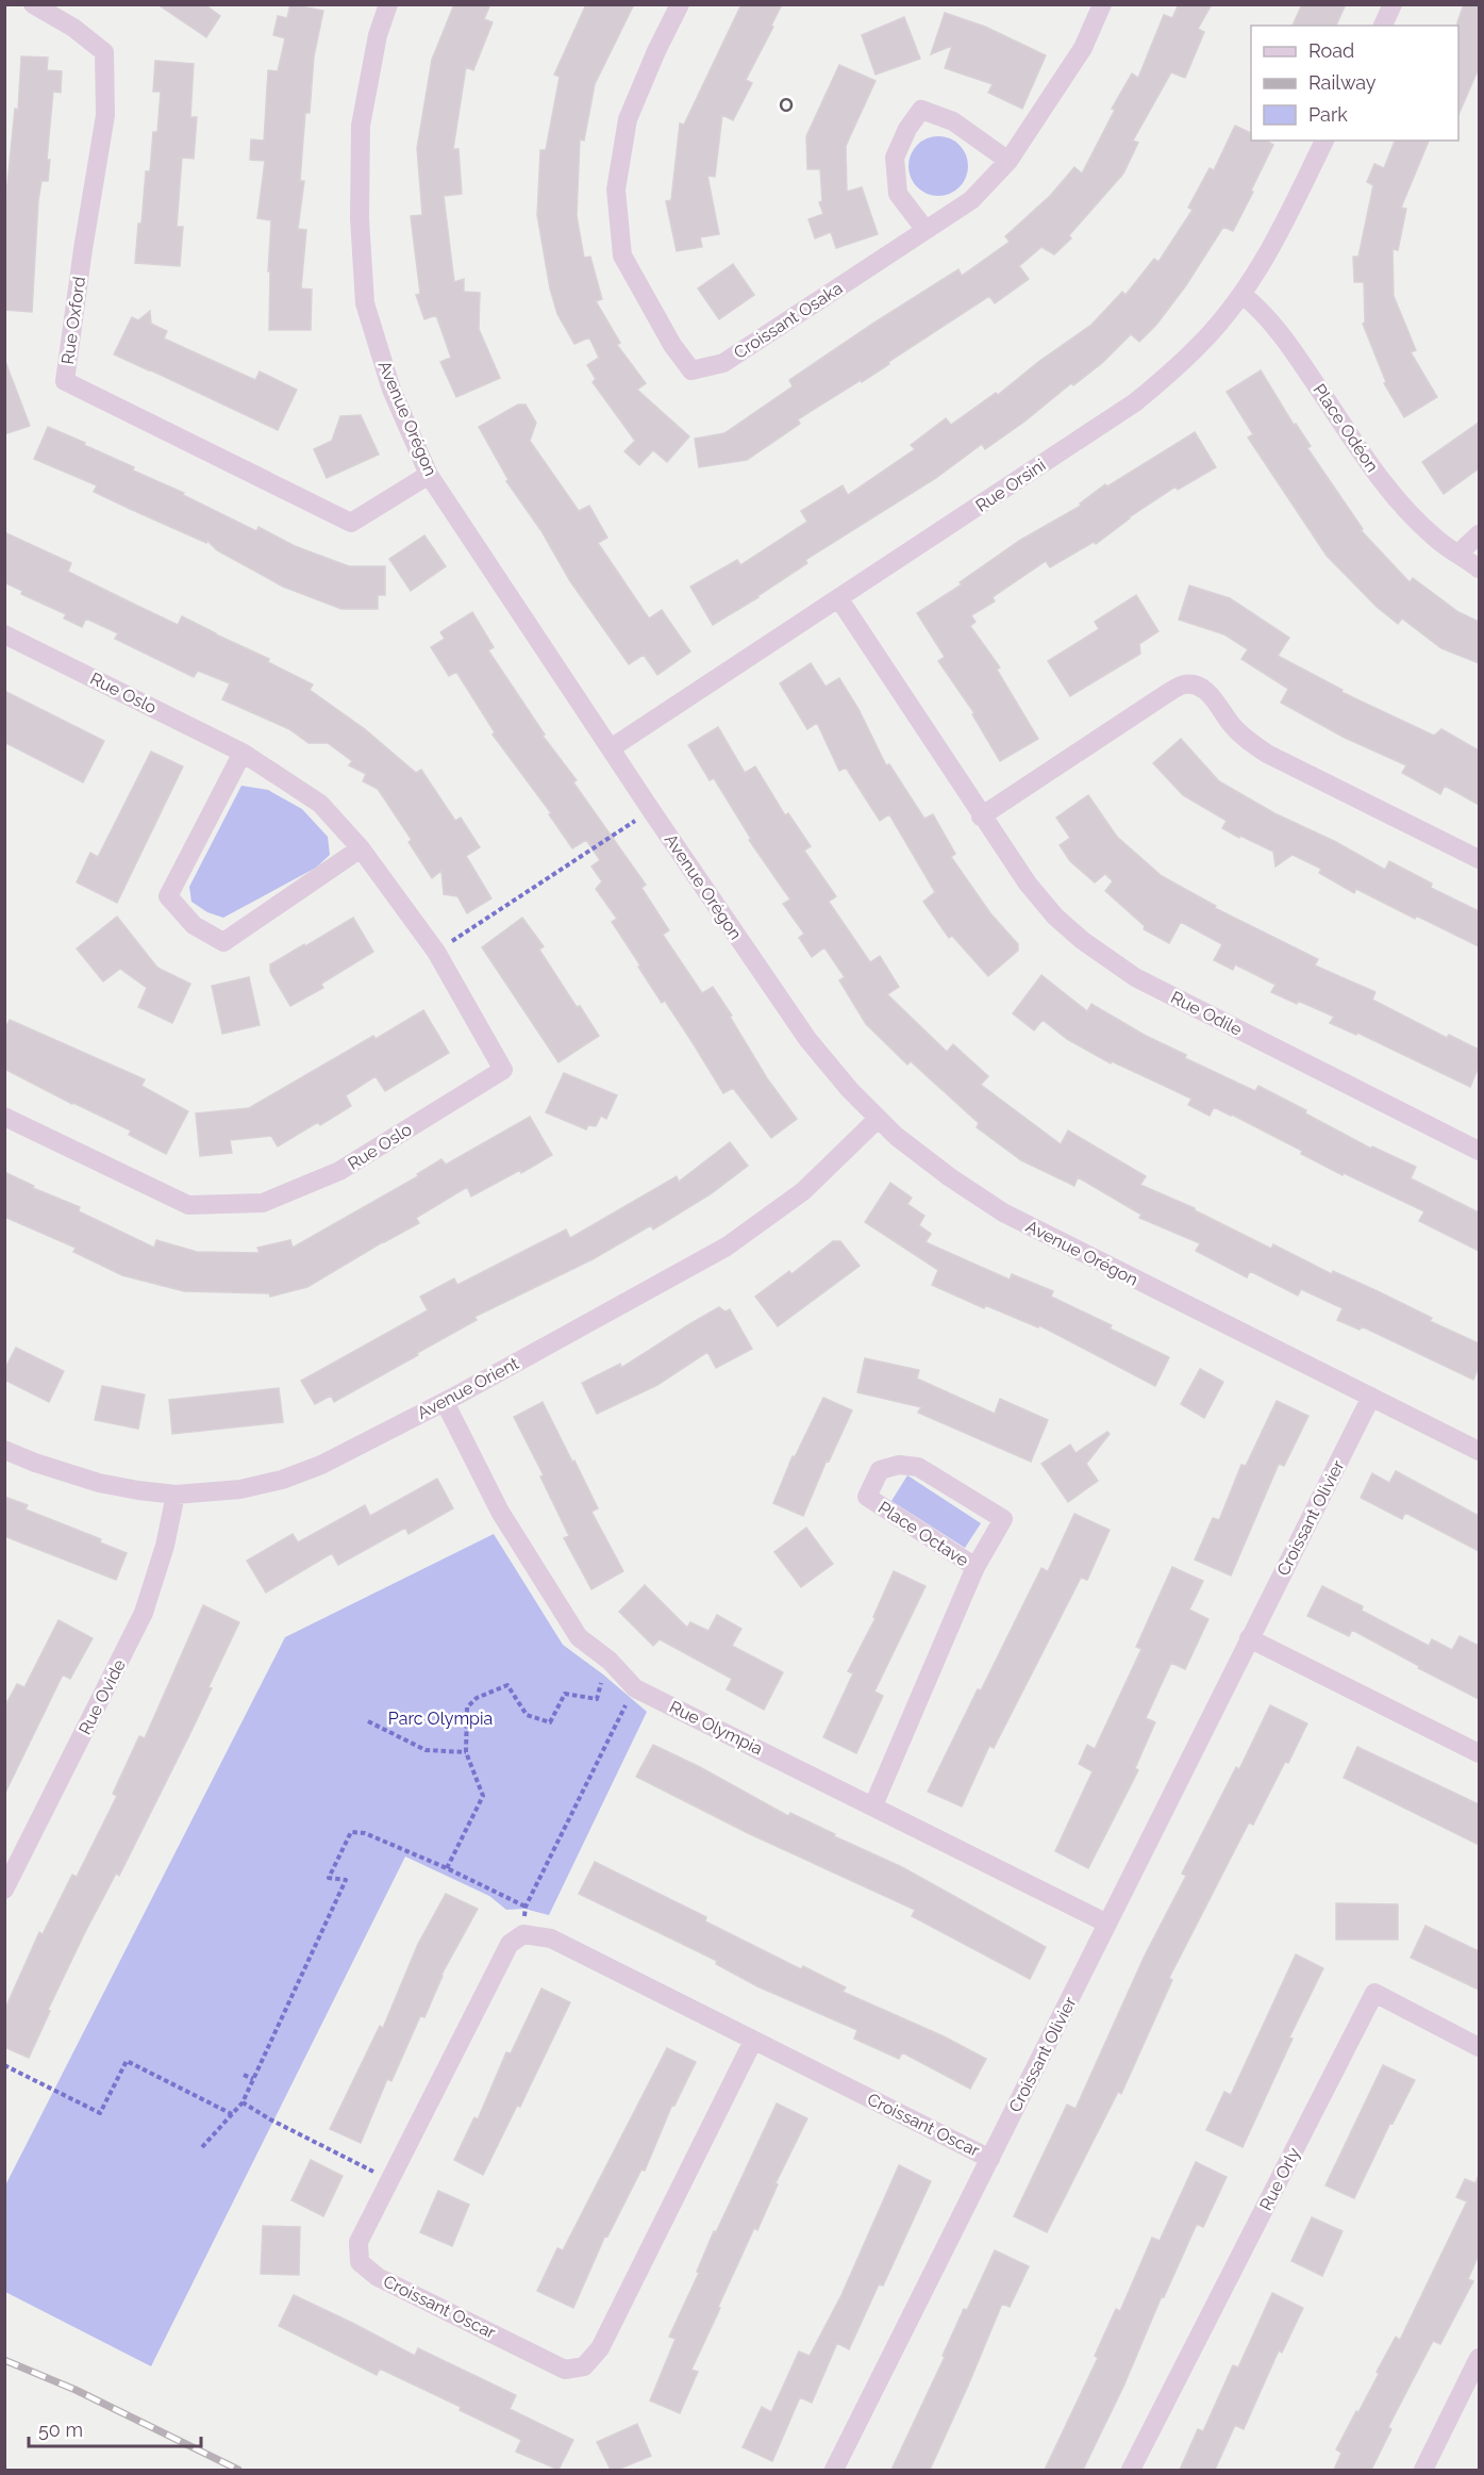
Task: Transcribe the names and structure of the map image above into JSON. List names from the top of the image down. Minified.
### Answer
{"streets":{"street":["Rue Oxford","Croissant Osaka","Avenue Orégon","Place Odéon","Rue Orsini","Rue Oslo","Rue Odile","Avenue Orient","Croissant Olivier","Place Octave","Rue Ovide","Rue Olympia","Croissant Oscar","Rue Orly"]},"crossings":[["Rue Oxford","Avenue Orégon"],["Avenue Orégon","Rue Orsini"],["Avenue Orégon","Avenue Orient"],["Avenue Orégon","Croissant Olivier"],["Place Odéon","Rue Orsini"],["Rue Orsini","Rue Odile"],["Avenue Orient","Rue Ovide"],["Avenue Orient","Rue Olympia"],["Croissant Olivier","Rue Olympia"],["Croissant Olivier","Croissant Oscar"],["Place Octave","Rue Olympia"]],"districts":["O"],"parks":["Parc Olympia"],"legend":["Road","Railway","Park"],"scale_bar":"50 m"}
